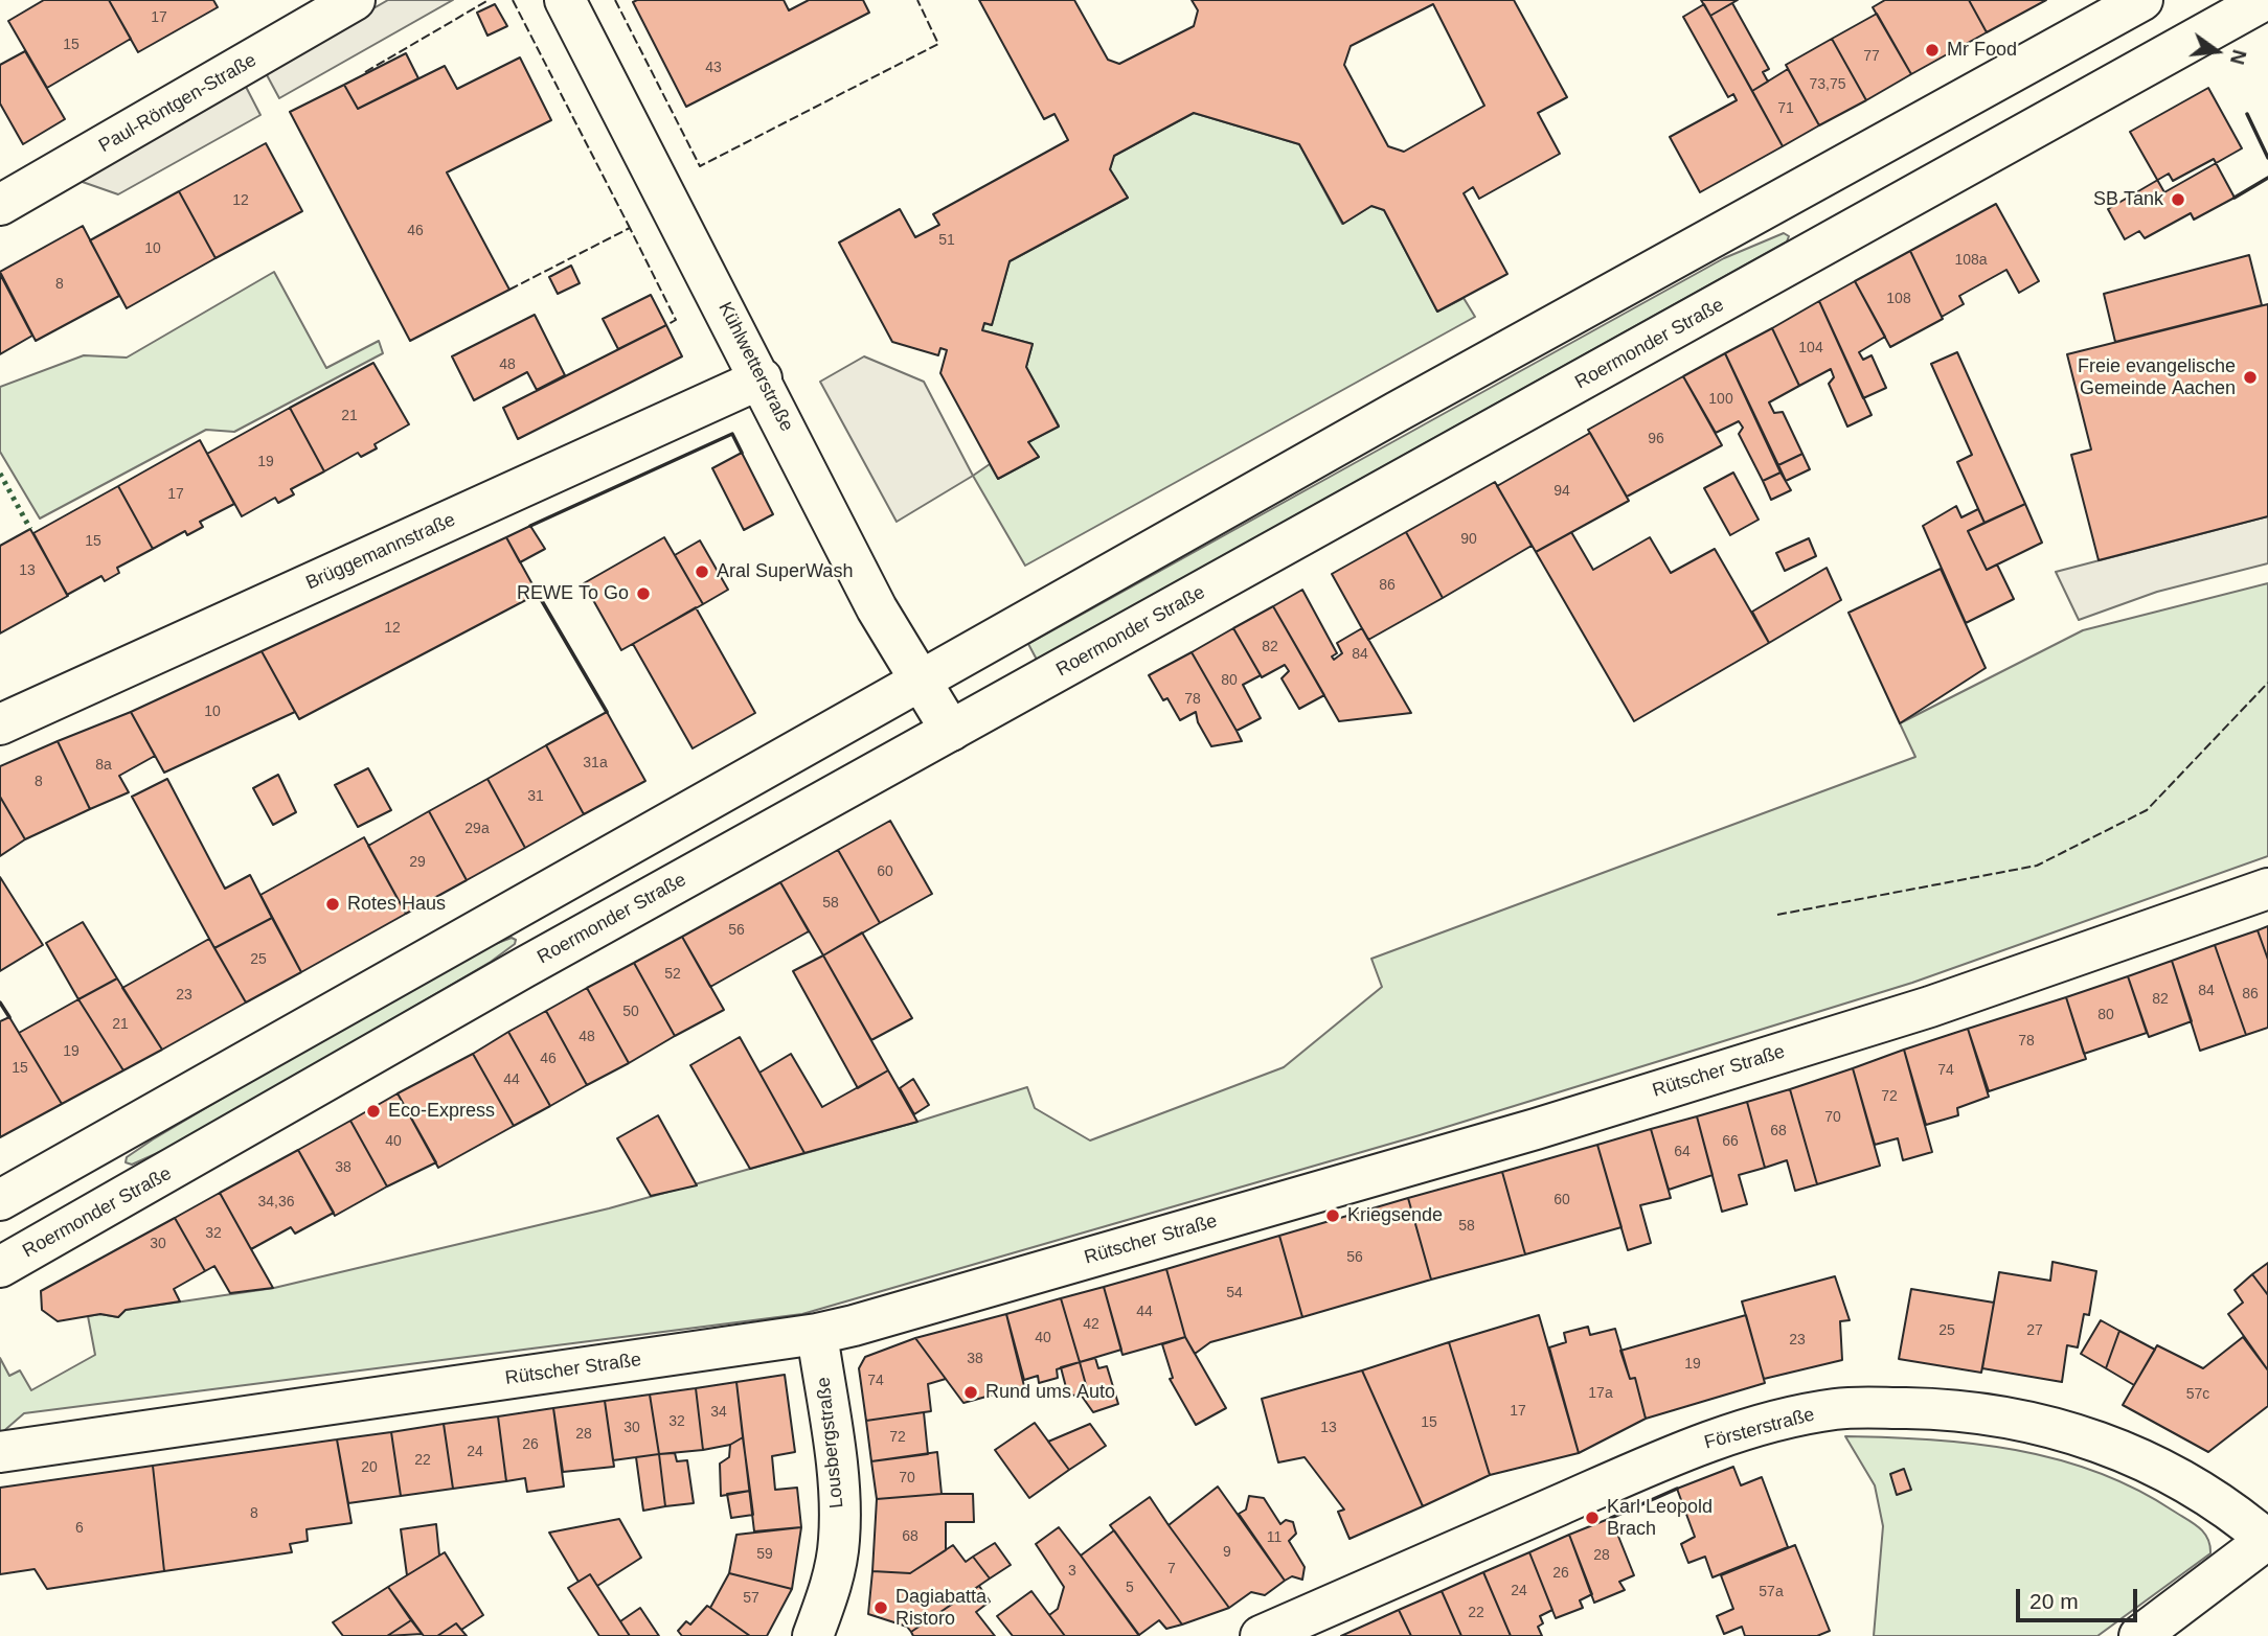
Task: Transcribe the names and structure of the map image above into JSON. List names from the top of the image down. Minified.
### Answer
{"streets":{"street":["Paul-Röntgen-Straße","Roermonder Straße","Kühlwetterstraße","Brüggemannstraße","Rütscher Straße","Försterstraße","Lousbergstraße"]},"crossings":[["Roermonder Straße","Kühlwetterstraße"],["Kühlwetterstraße","Brüggemannstraße"],["Rütscher Straße","Lousbergstraße"]],"places":["Mr Food","SB Tank","Freie evangelische Gemeinde Aachen","Aral SuperWash","REWE To Go","Rotes Haus","Eco-Express","Kriegsende","Rund ums Auto","Karl Leopold Brach","Dagiabatta Ristoro"],"house_numbers":["17","15","77","43","73,75","71","12","46","51","10","108a","8","108","104","48","100","21","96","19","94","17","90","15","13","86","12","82","84","80","78","10","31a","8a","8","31","29a","29","60","58","56","25","52","84","86","23","82","50","80","21","48","78","19","46","15","74","44","72","70","68","40","66","64","38","60","34,36","58","32","30","56","54","44","42","25","27","40","23","38","19","74","17a","57c","17","34","32","15","30","13","28","72","26","24","22","20","70","8","6","68","11","9","59","28","7","3","26","5","24","57a","57","22"],"scale_bar":"20 m","north":"right"}
